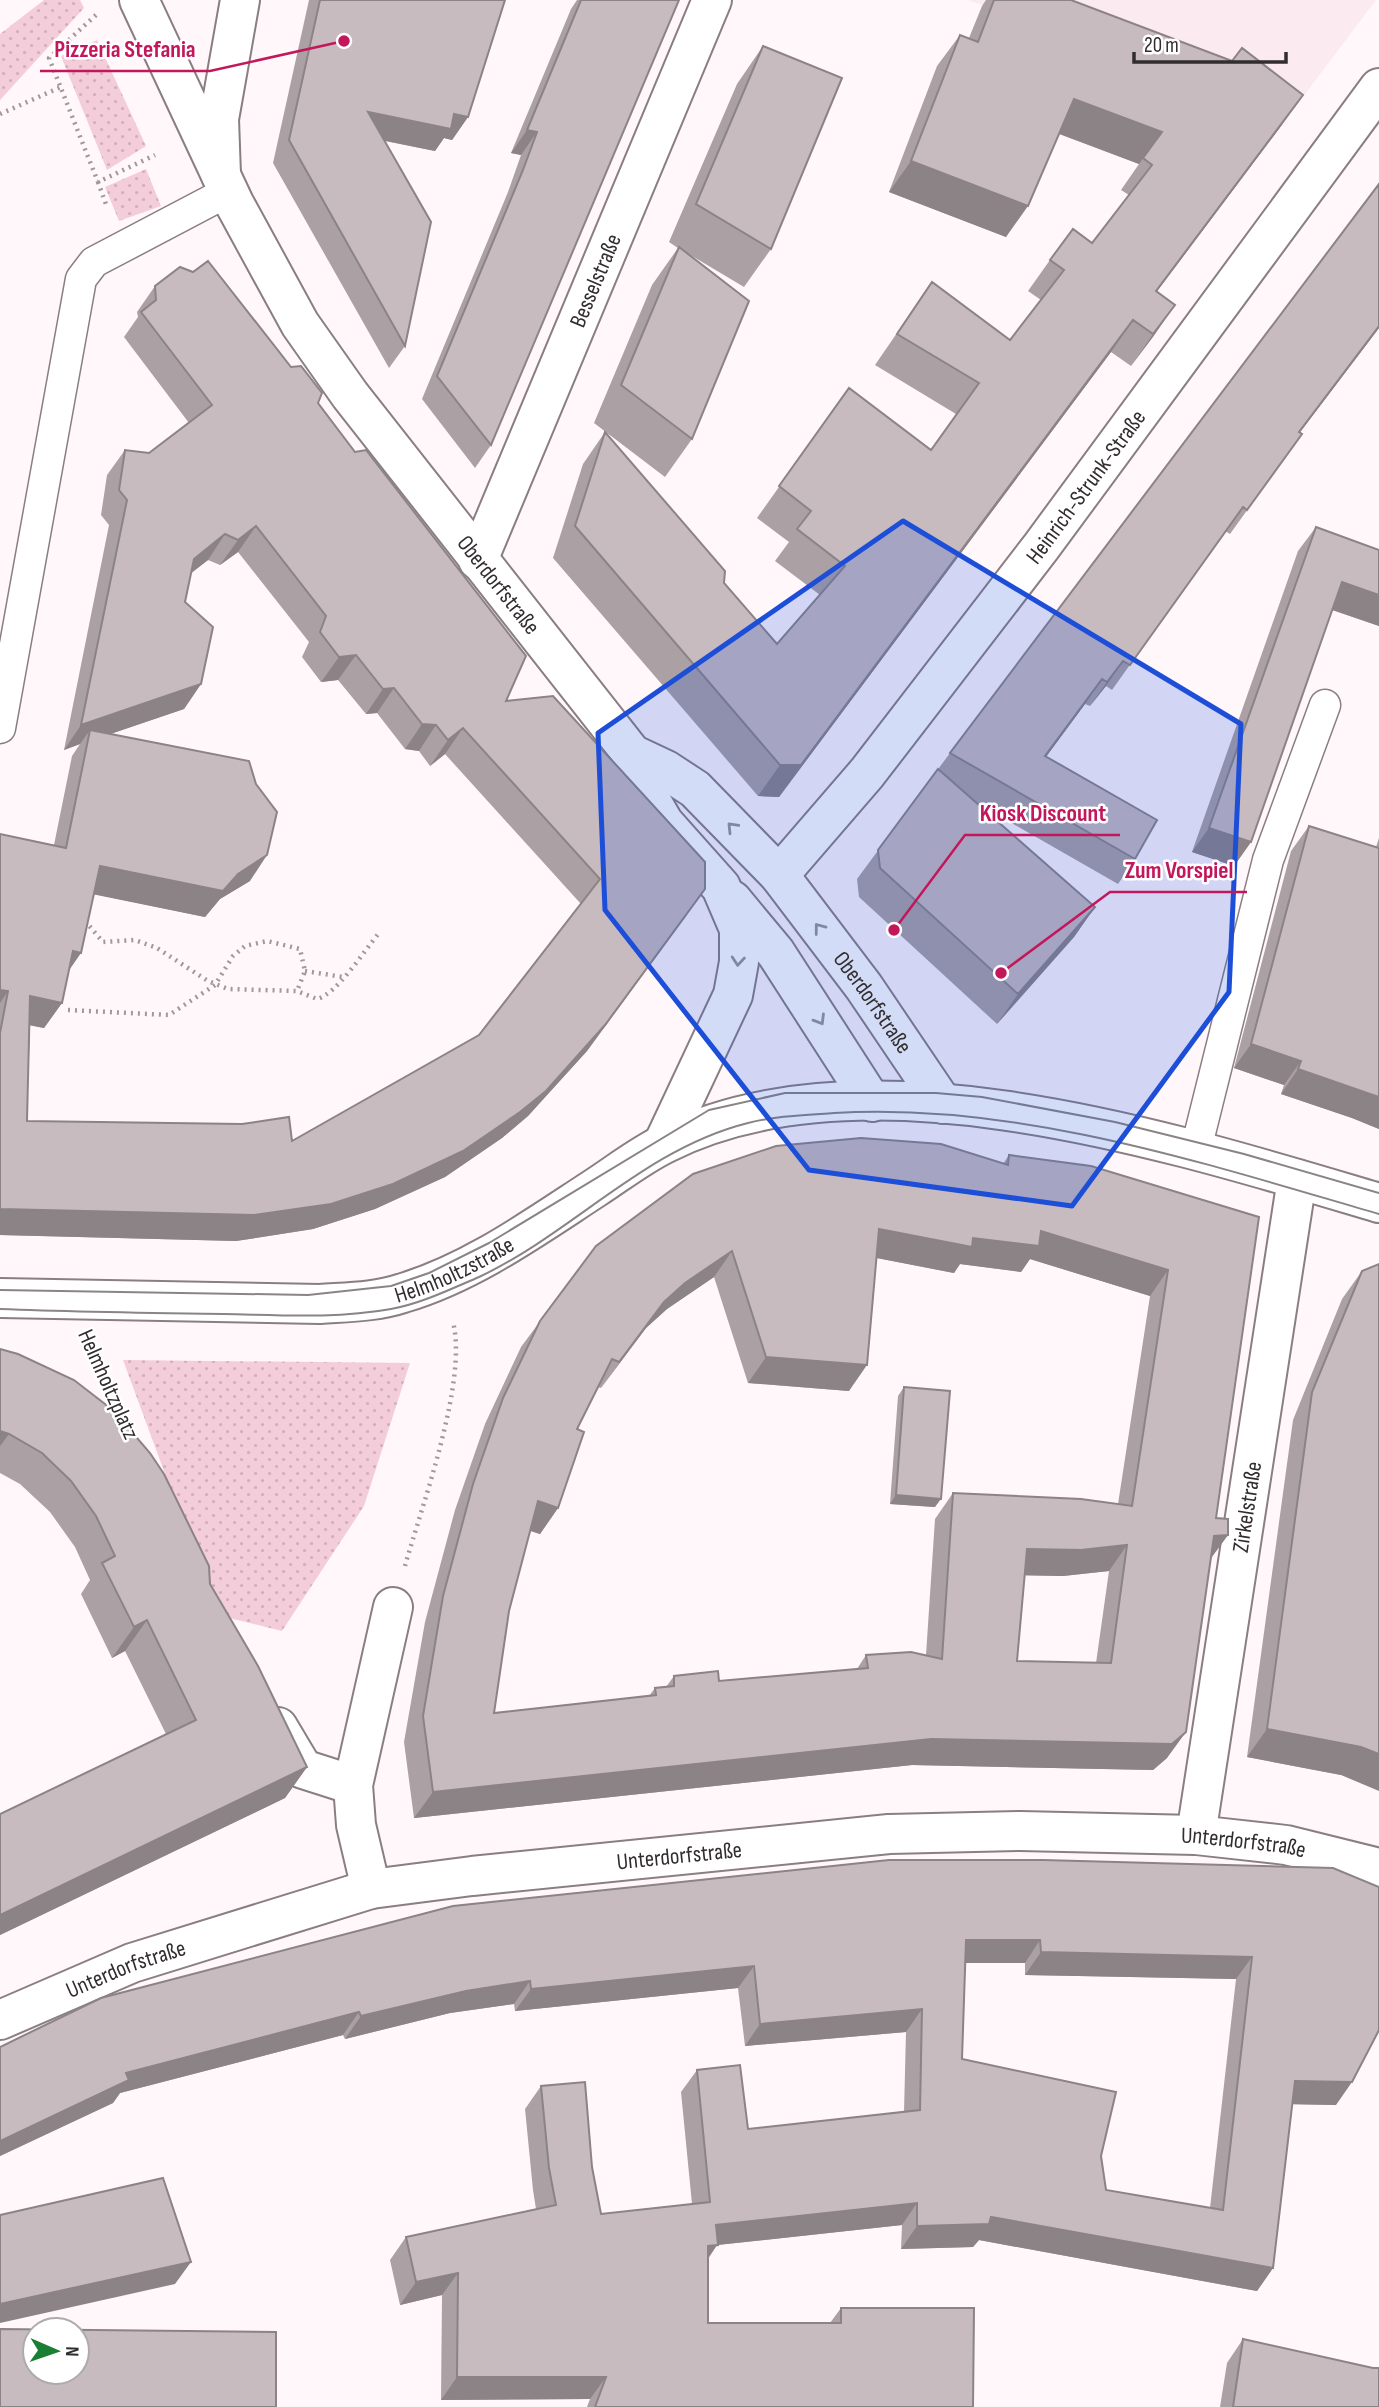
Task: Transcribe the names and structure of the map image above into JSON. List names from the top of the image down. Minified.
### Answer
{"streets":{"street":["Besselstraße","Heinrich-Strunk-Straße","Oberdorfstraße","Helmholtzstraße","Zirkelstraße","Unterdorfstraße"],"path":["Helmholtzplatz"]},"crossings":[["Besselstraße","Oberdorfstraße"],["Heinrich-Strunk-Straße","Oberdorfstraße"],["Helmholtzstraße","Helmholtzplatz"],["Zirkelstraße","Unterdorfstraße"]],"places":["Pizzeria Stefania","Kiosk Discount","Zum Vorspiel"],"scale_bar":"20 m","north":"right"}
